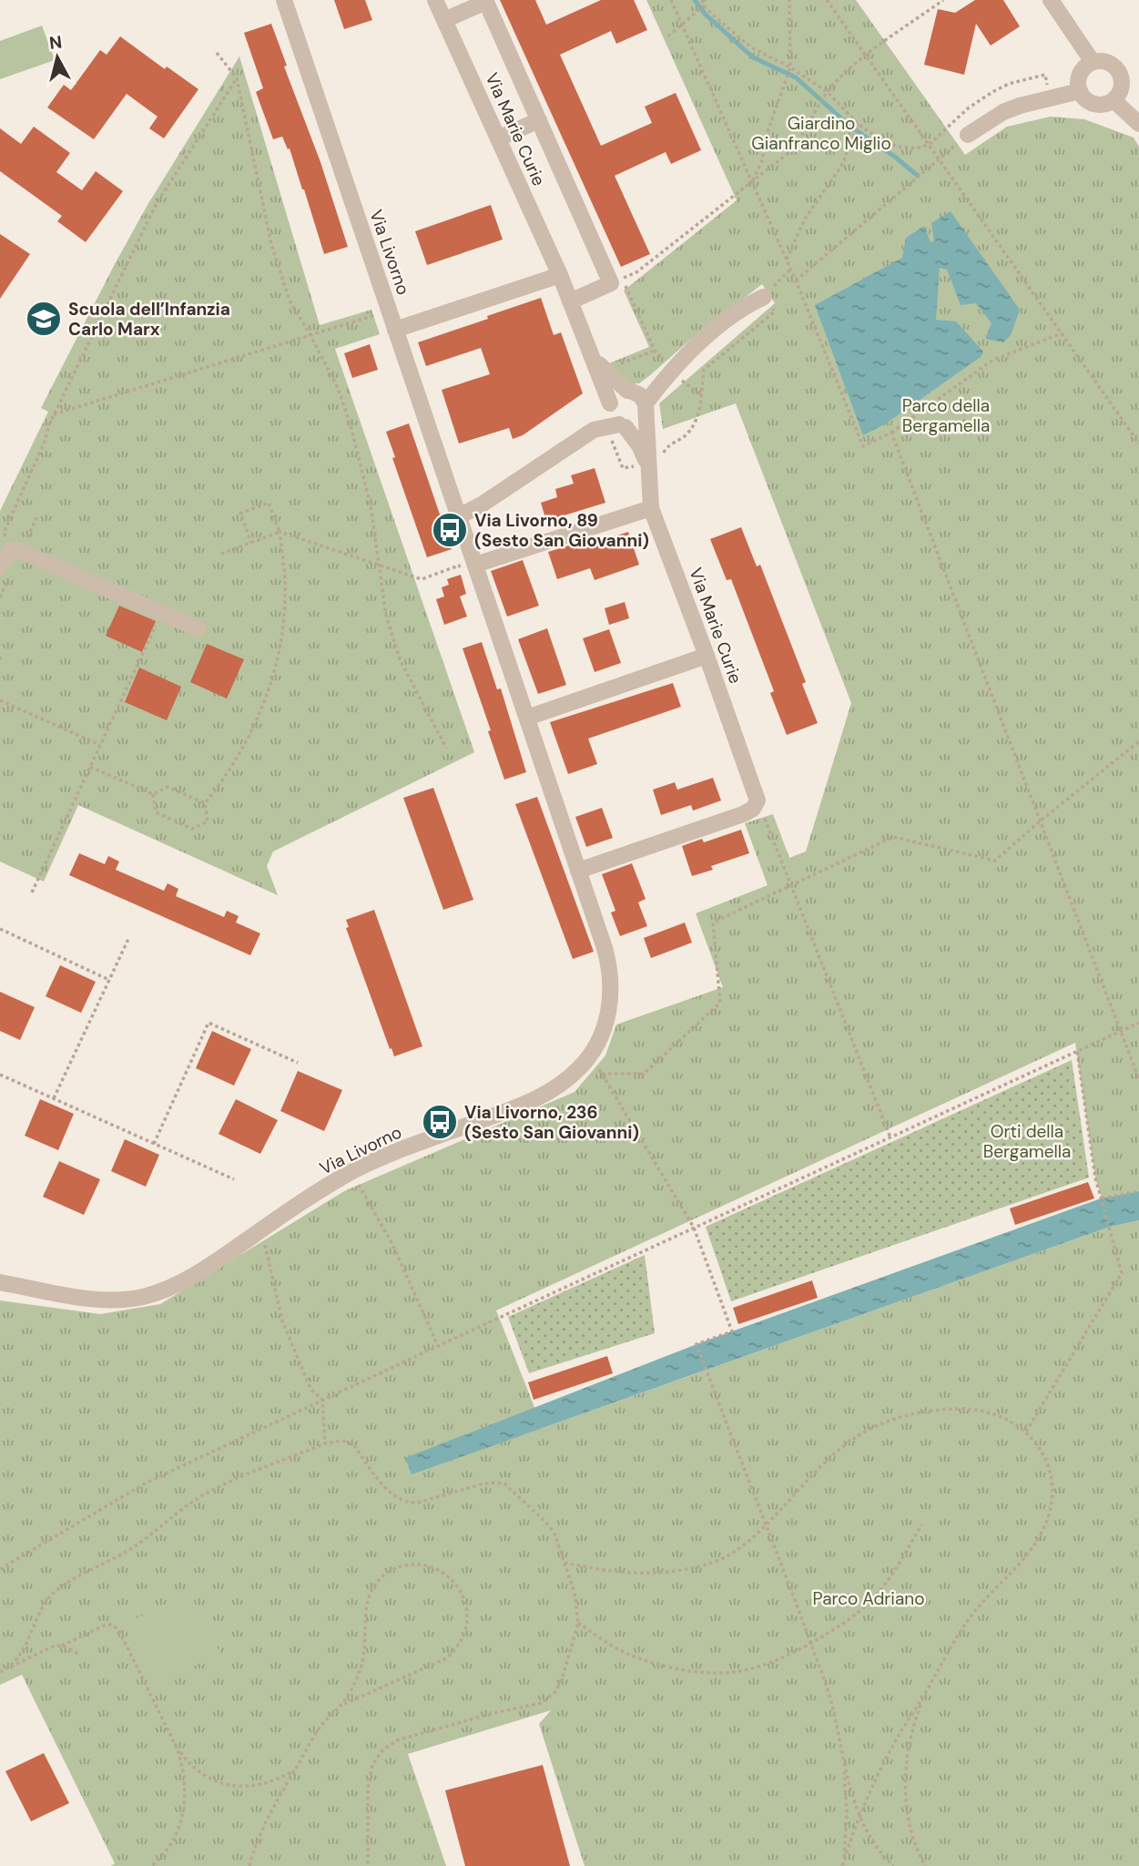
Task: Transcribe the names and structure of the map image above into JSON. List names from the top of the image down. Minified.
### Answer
{"streets":{"street":["Via Marie Curie","Via Livorno"]},"parks":["Giardino Gianfranco Miglio","Parco della Bergamella","Orti della Bergamella","Parco Adriano"],"places":{"school or university":["Scuola dell’Infanzia Carlo Marx"],"bus stop":["Via Livorno, 89 (Sesto San Giovanni)","Via Livorno, 236 (Sesto San Giovanni)"]},"north":"top"}
